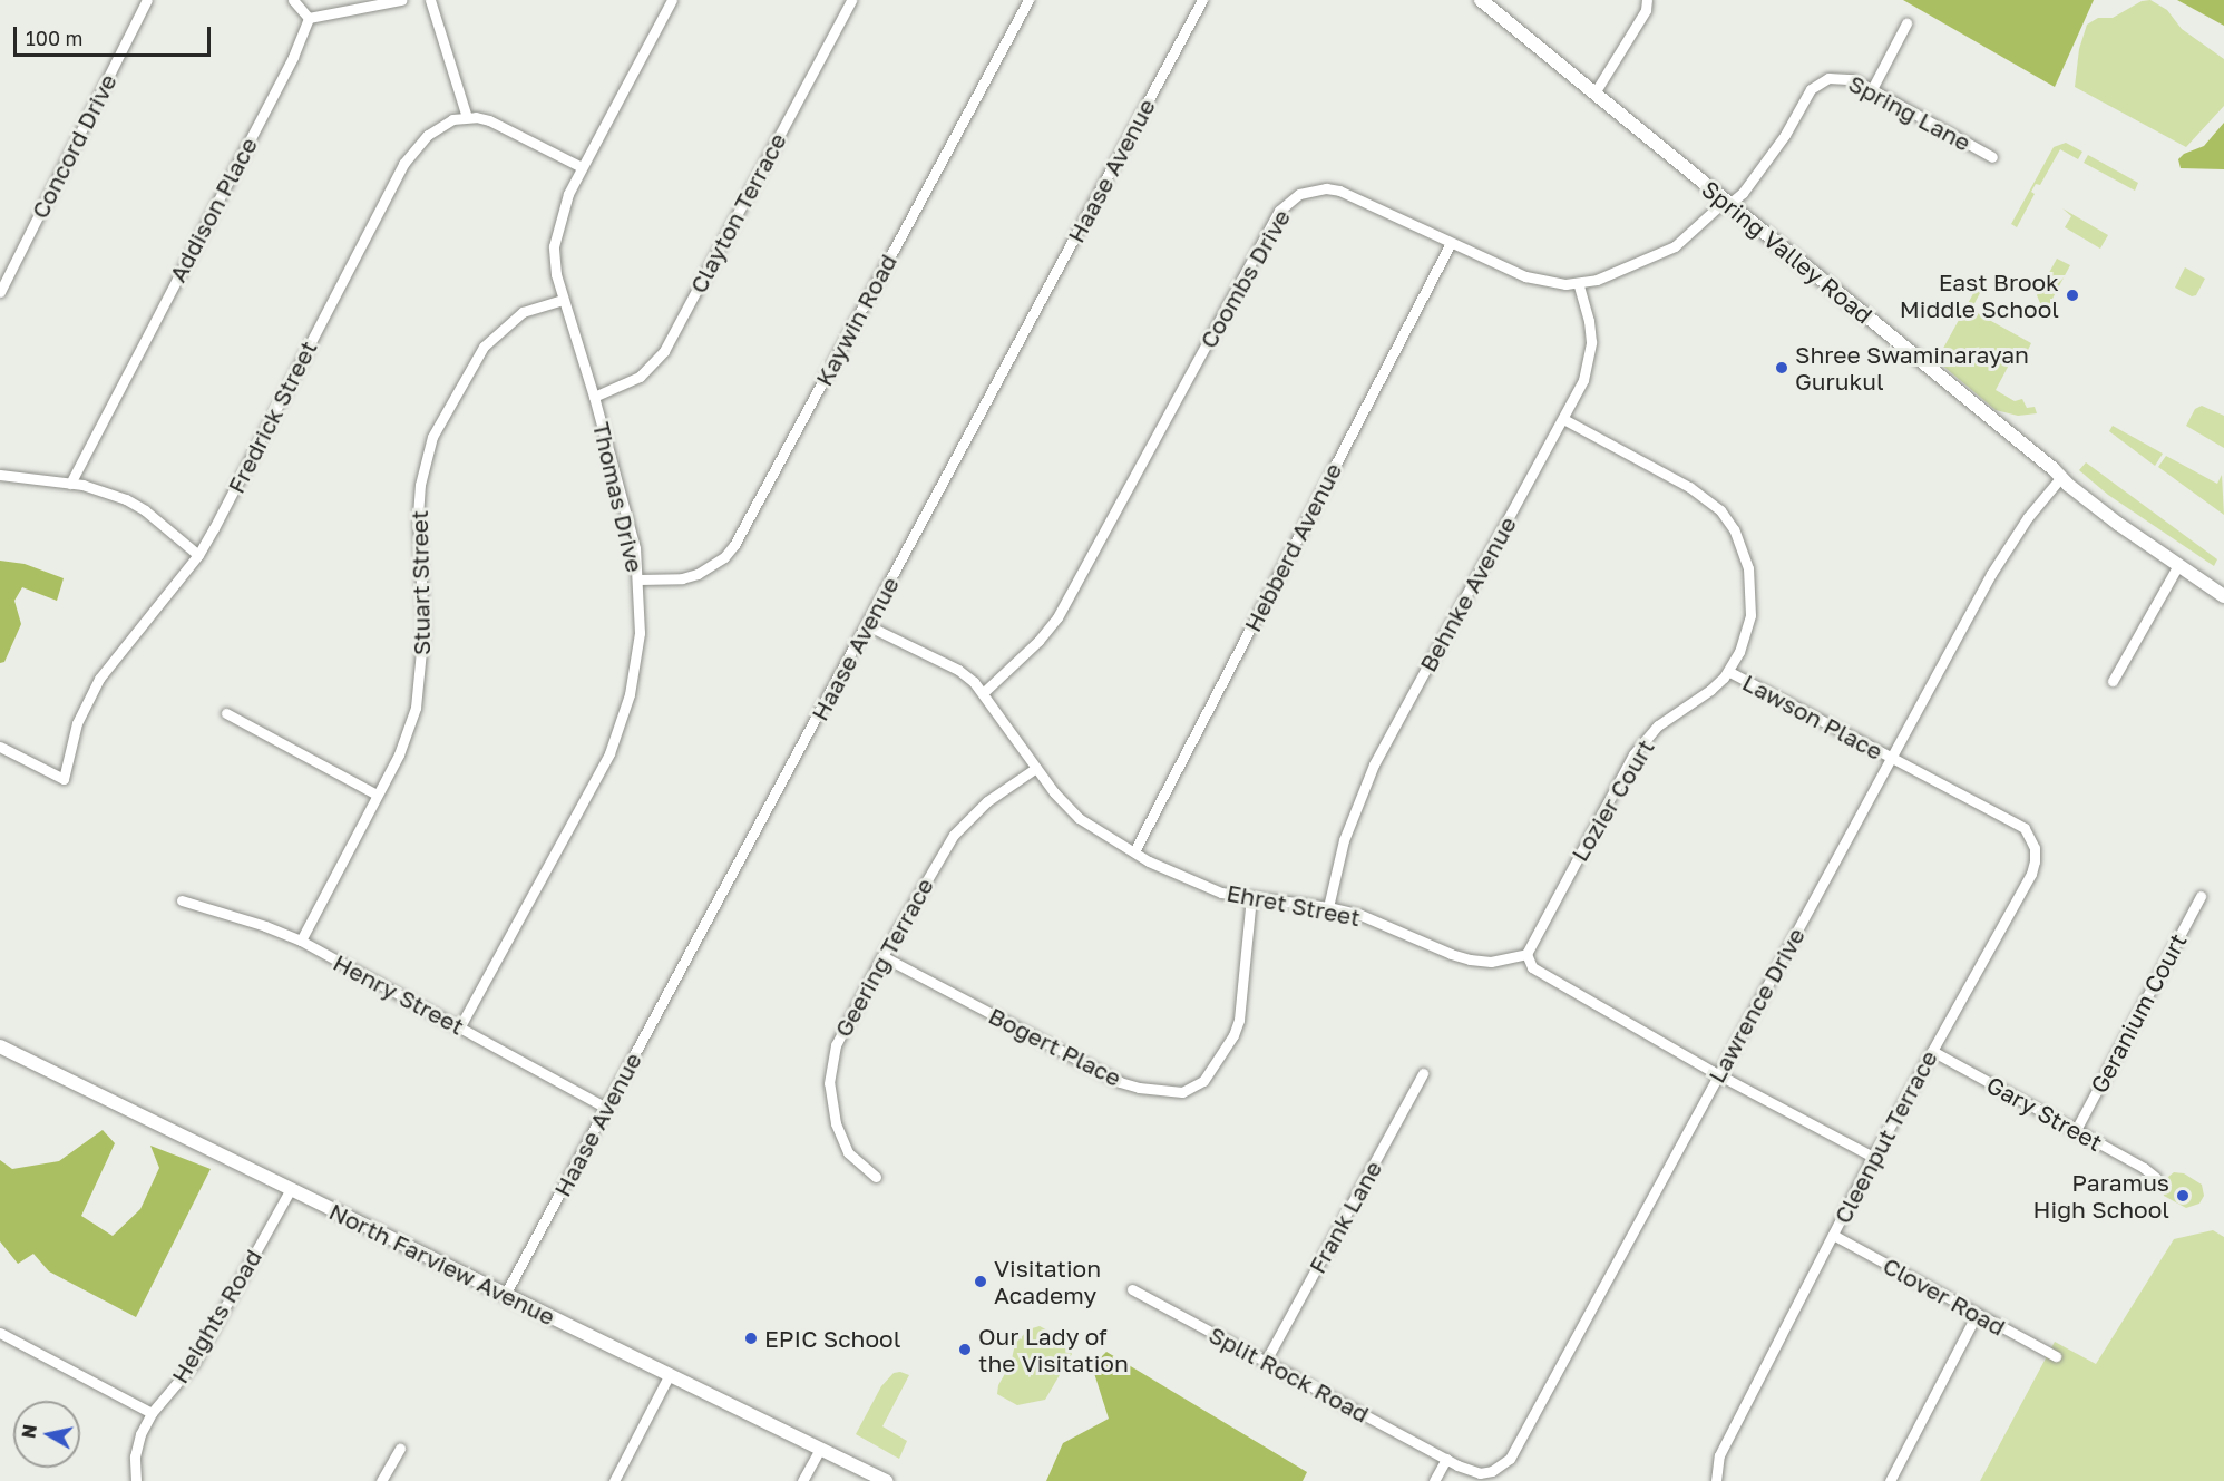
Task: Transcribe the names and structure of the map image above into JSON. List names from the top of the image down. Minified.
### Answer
{"streets":{"street":["Spring Lane","Concord Drive","Haase Avenue","Addison Place","Clayton Terrace","Spring Valley Road","Coombs Drive","Kaywin Road","Fredrick Street","Thomas Drive","Hebberd Avenue","Stuart Street","Behnke Avenue","Lawson Place","Lozier Court","Ehret Street","Geering Terrace","Henry Street","Lawrence Drive","Geranium Court","Bogert Place","Gary Street","Cleenput Terrace","Frank Lane","North Farview Avenue","Clover Road","Heights Road","Split Rock Road"]},"crossings":[["Spring Lane","Spring Valley Road"],["Spring Lane","Coombs Drive"],["Haase Avenue","Ehret Street"],["Haase Avenue","Henry Street"],["Haase Avenue","North Farview Avenue"],["Clayton Terrace","Thomas Drive"],["Spring Valley Road","Coombs Drive"],["Spring Valley Road","Lawrence Drive"],["Coombs Drive","Hebberd Avenue"],["Coombs Drive","Behnke Avenue"],["Coombs Drive","Ehret Street"],["Kaywin Road","Thomas Drive"],["Thomas Drive","Stuart Street"],["Thomas Drive","Henry Street"],["Hebberd Avenue","Ehret Street"],["Stuart Street","Henry Street"],["Behnke Avenue","Lawson Place"],["Behnke Avenue","Ehret Street"],["Lawson Place","Lozier Court"],["Lawson Place","Lawrence Drive"],["Lawson Place","Cleenput Terrace"],["Lozier Court","Ehret Street"],["Ehret Street","Geering Terrace"],["Ehret Street","Bogert Place"],["Geering Terrace","Bogert Place"],["Lawrence Drive","Split Rock Road"],["Geranium Court","Gary Street"],["Gary Street","Cleenput Terrace"],["Cleenput Terrace","Clover Road"],["Frank Lane","Split Rock Road"],["North Farview Avenue","Heights Road"]],"places":["East Brook Middle School","Shree Swaminarayan Gurukul","Paramus High School","Visitation Academy","EPIC School","Our Lady of the Visitation"],"scale_bar":"100 m","north":"left"}
